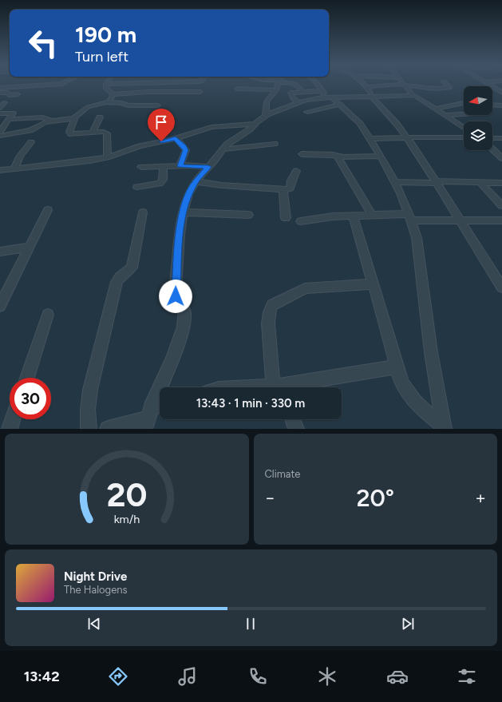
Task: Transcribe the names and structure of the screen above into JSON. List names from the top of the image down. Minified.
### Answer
{"north":"left","page":{"turn":["190 m","Turn left"],"limit":"30","trip":"13:43 · 1 min · 330 m","tile":"Climate","heat":["−","20°","+"],"song":["Night Drive","The Halogens"],"tabs":"13:42","gauge":["20","km/h"]}}
